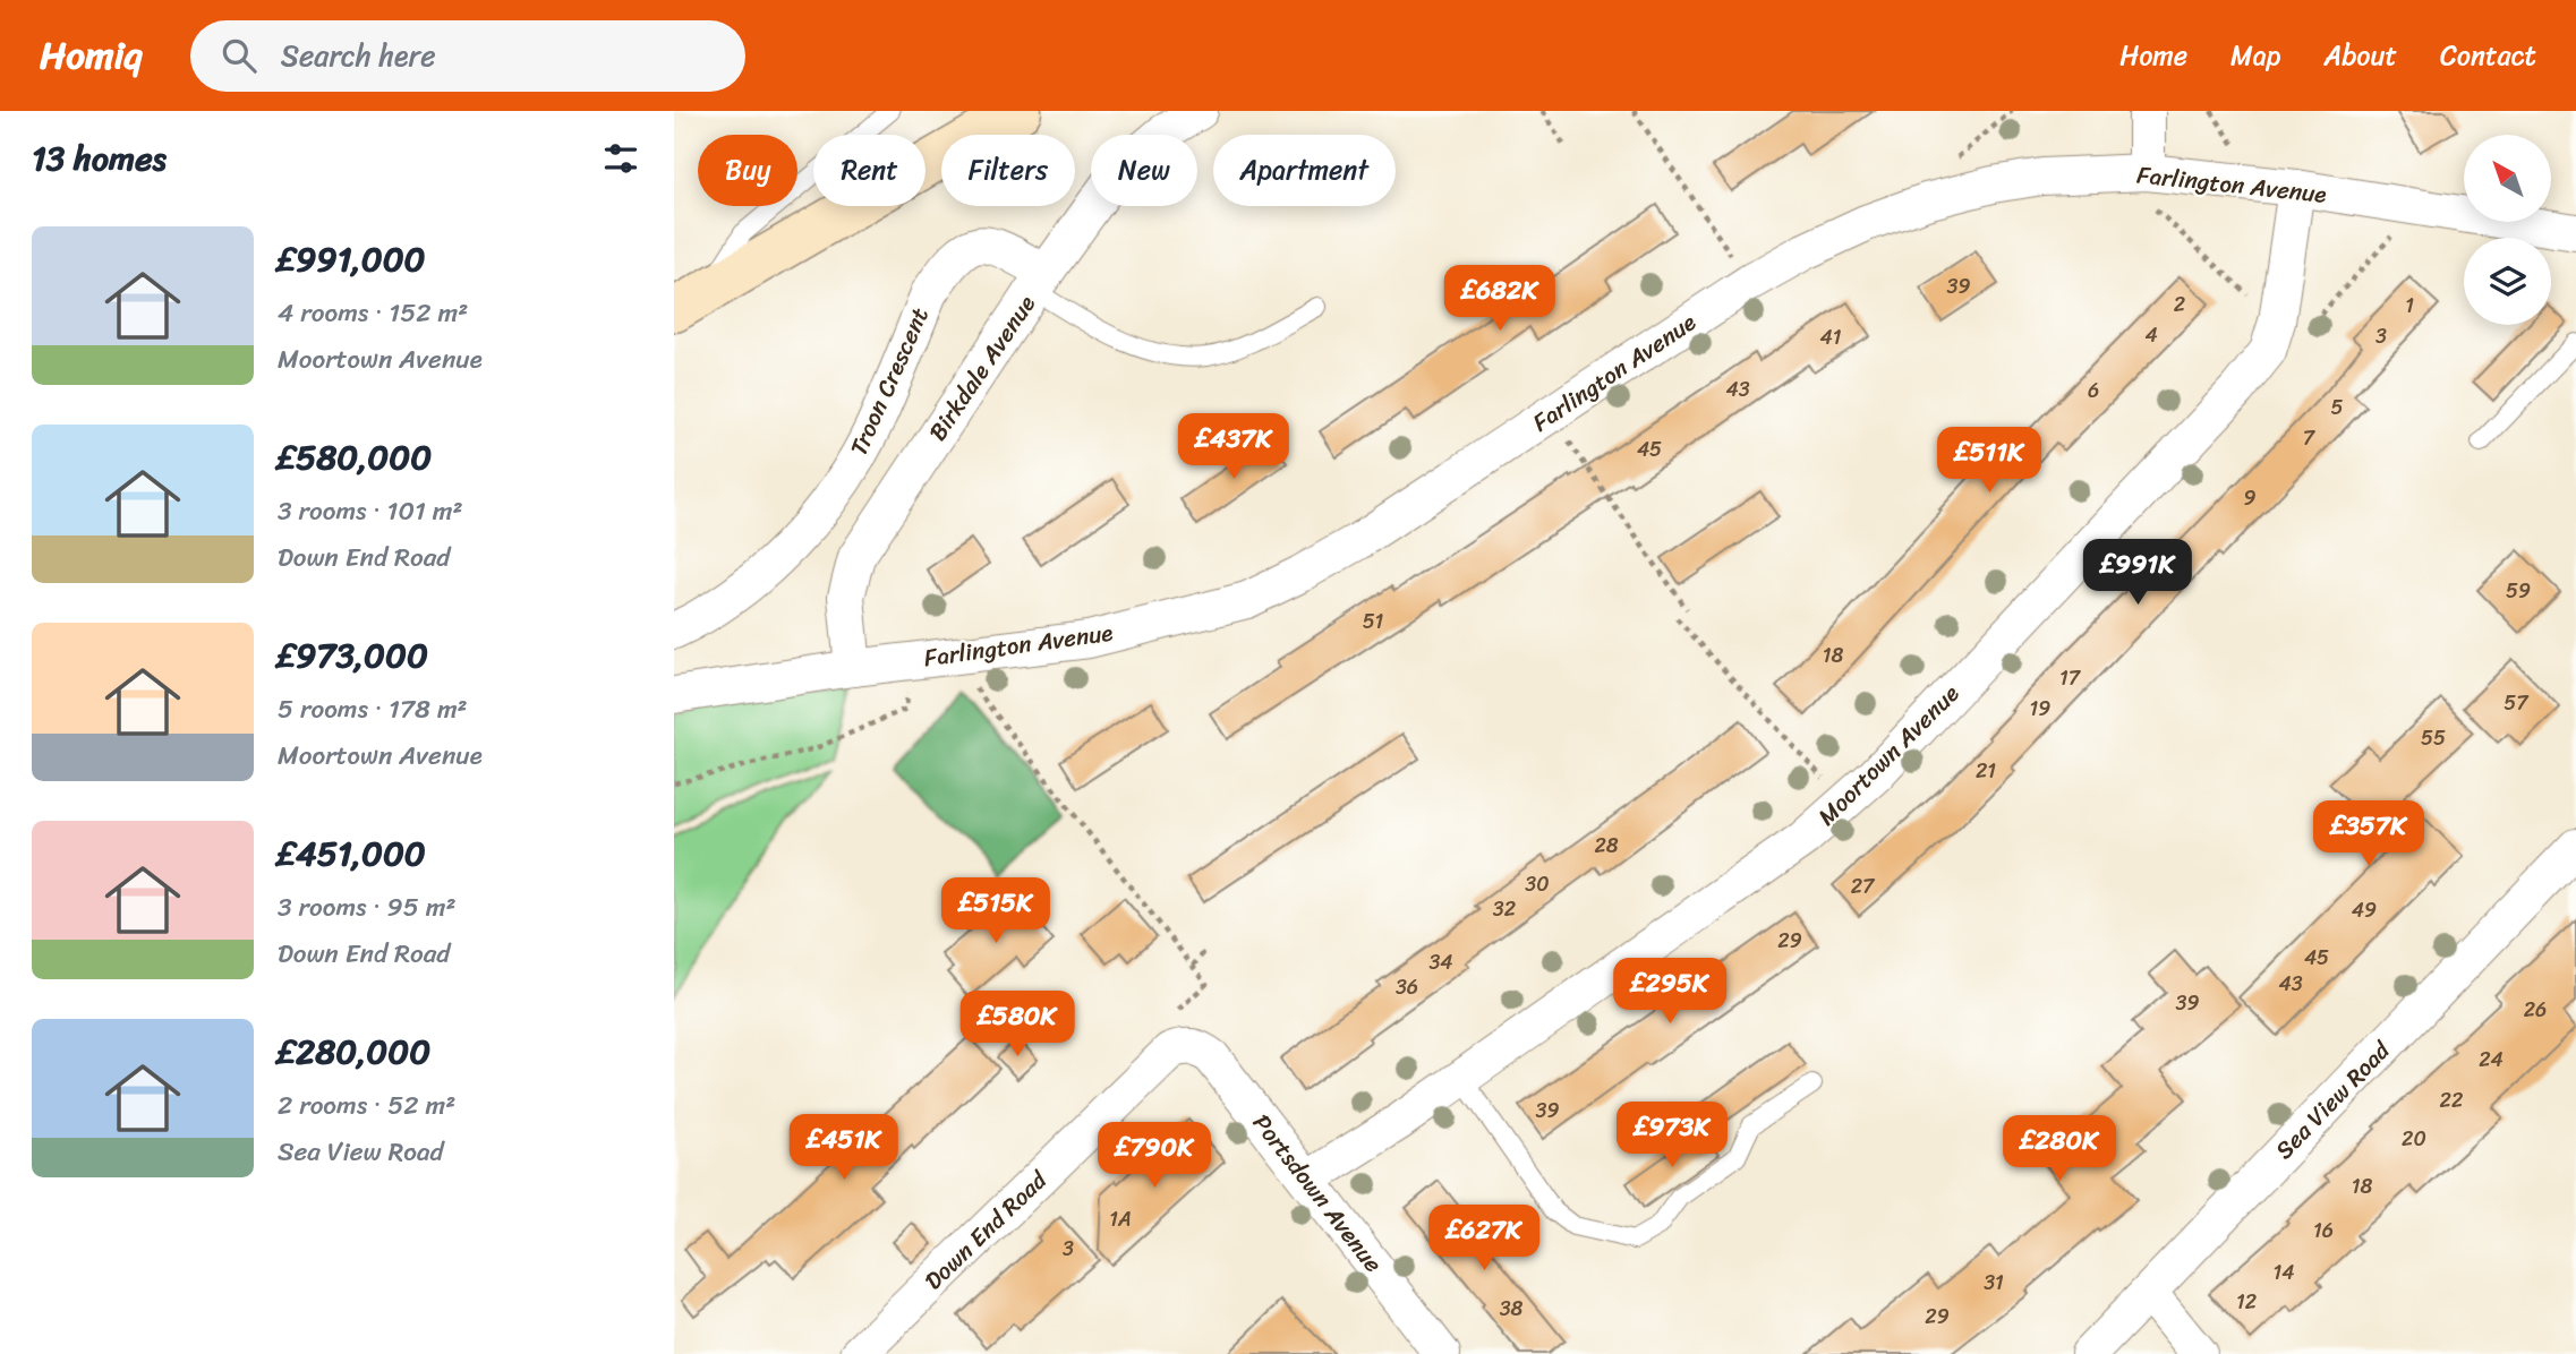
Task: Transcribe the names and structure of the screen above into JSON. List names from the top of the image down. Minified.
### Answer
{"streets":{"street":["Farlington Avenue","Birkdale Avenue","Troon Crescent","Moortown Avenue","Sea View Road","Portsdown Avenue","Down End Road"]},"crossings":[["Farlington Avenue","Birkdale Avenue"],["Farlington Avenue","Moortown Avenue"],["Birkdale Avenue","Troon Crescent"],["Moortown Avenue","Portsdown Avenue"],["Portsdown Avenue","Down End Road"]],"house_numbers":["39","2","1","4","3","41","43","6","5","7","45","9","59","51","18","17","57","19","55","21","28","30","27","32","49","29","45","34","43","36","39","26","24","22","39","20","18","1A","16","3","14","31","12","38","29"],"north":"top left","page":{"header":"Homiq","search":"Search here","nav":["Home","Map","About","Contact"],"heading":"13 homes","chip":["Buy","Rent","Filters","New","Apartment"],"list":[{"name":"£991,000","note":"4 rooms · 152 m² · Moortown Avenue"},{"name":"£580,000","note":"3 rooms · 101 m² · Down End Road"},{"name":"£973,000","note":"5 rooms · 178 m² · Moortown Avenue"},{"name":"£451,000","note":"3 rooms · 95 m² · Down End Road"},{"name":"£280,000","note":"2 rooms · 52 m² · Sea View Road"}],"price":["£682K","£437K","£511K","£991K","£357K","£515K","£295K","£580K","£973K","£451K","£280K","£790K","£627K"]}}
